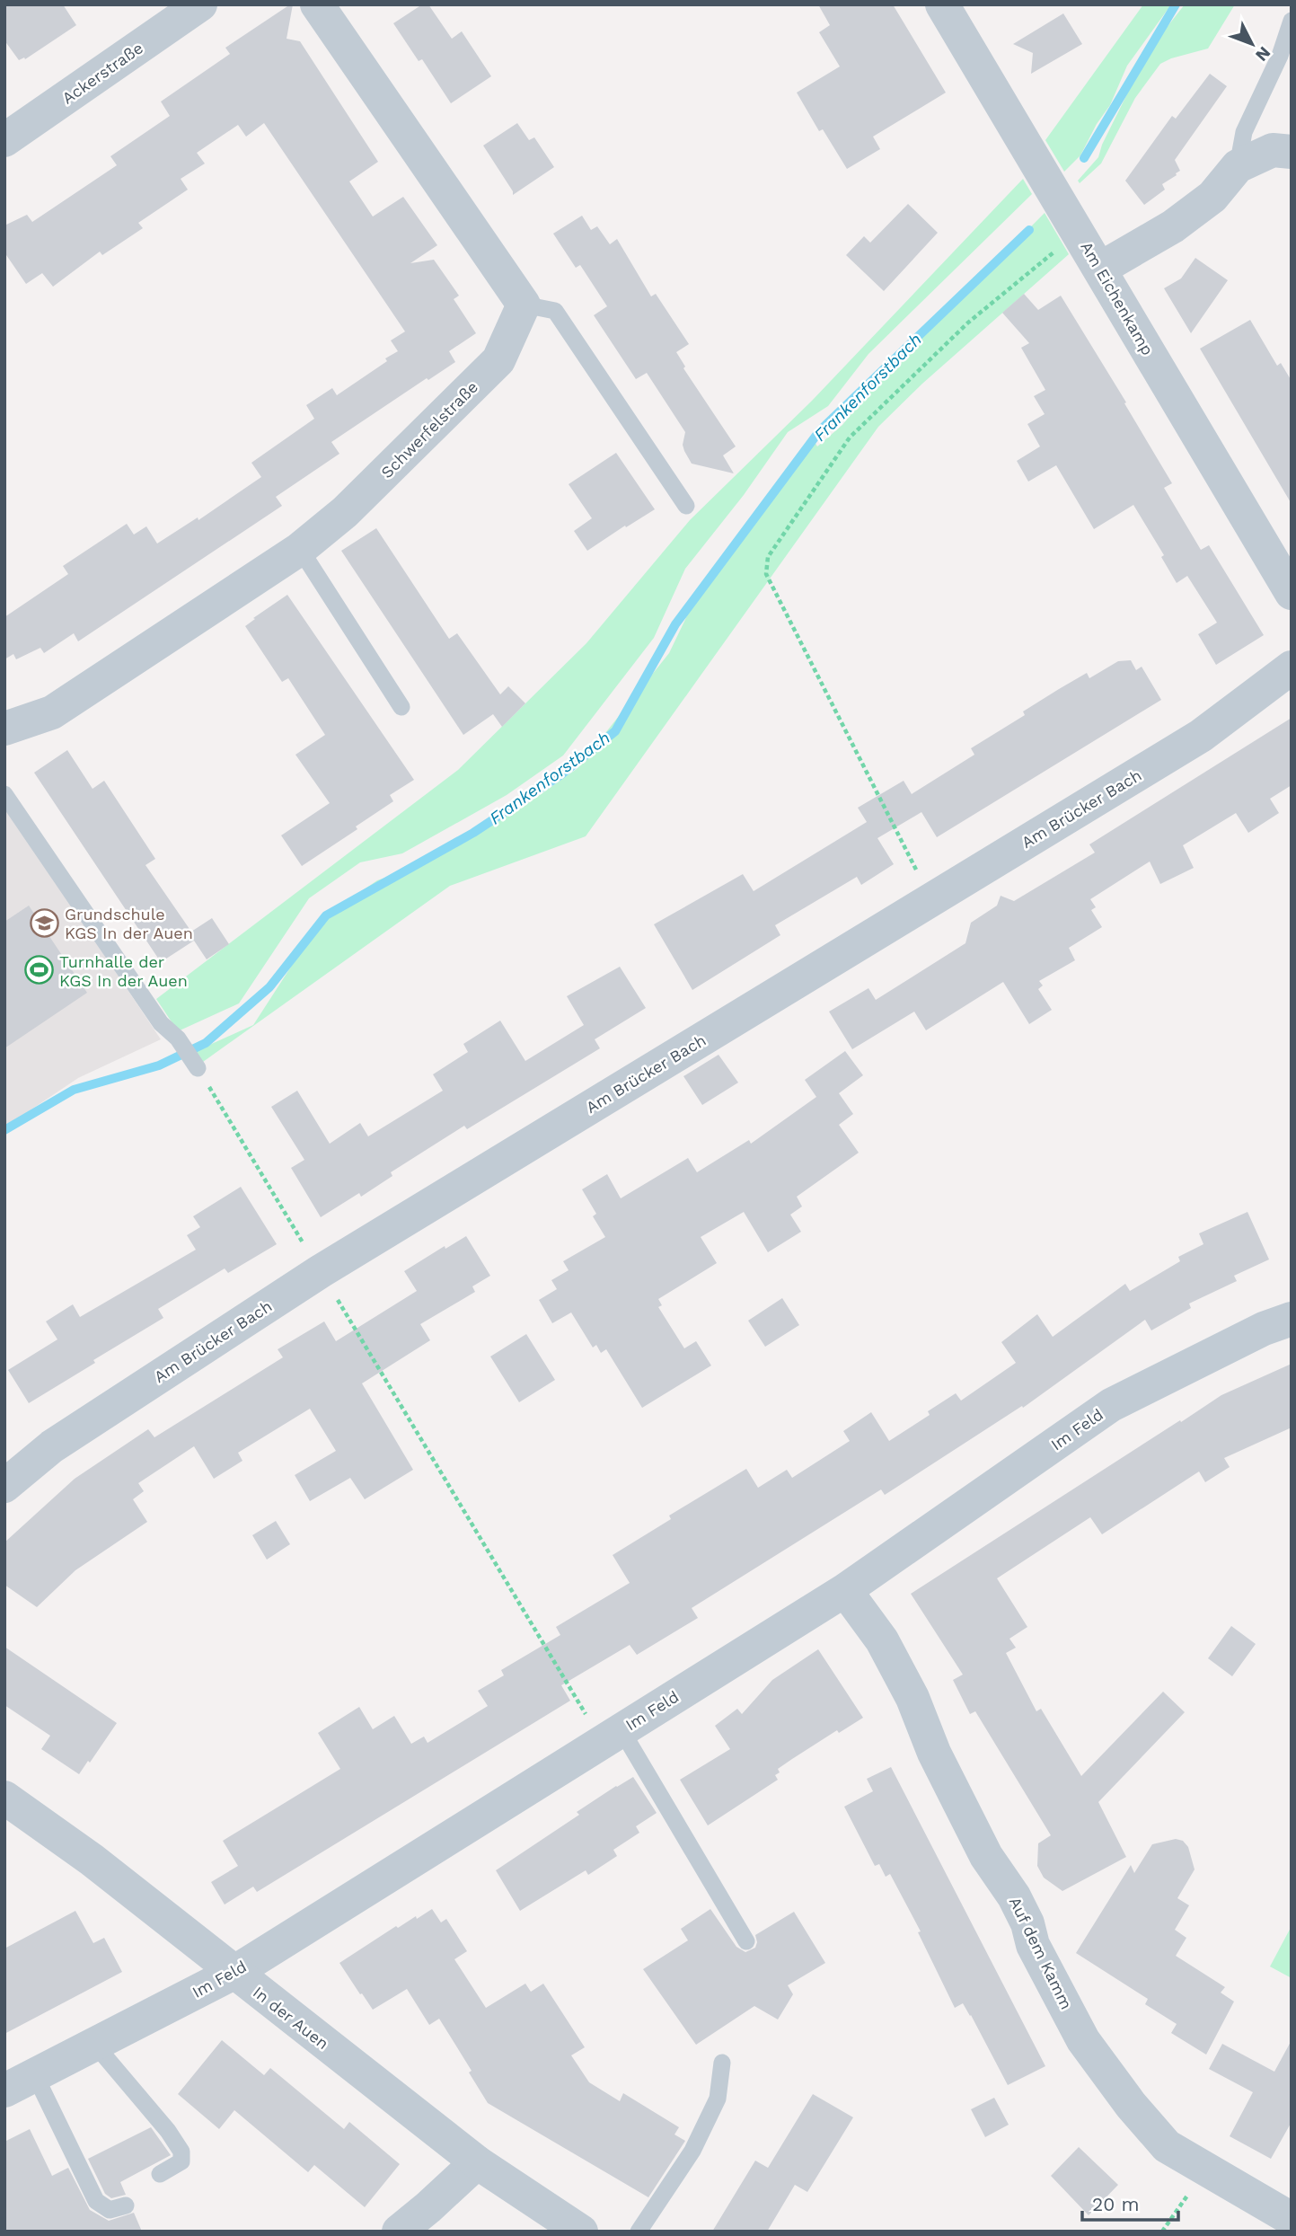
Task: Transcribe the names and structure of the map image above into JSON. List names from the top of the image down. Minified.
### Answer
{"streets":{"street":["Ackerstraße","Am Eichenkamp","Schwerfelstraße","Am Brücker Bach","Im Feld","Auf dem Kamm","In der Auen"]},"crossings":[["Im Feld","Auf dem Kamm"],["Im Feld","In der Auen"]],"water":["Frankenforstbach"],"places":{"school or university":["Grundschule KGS In der Auen"],"sports":["Turnhalle der KGS In der Auen"]},"scale_bar":"20 m","north":"bottom right"}
